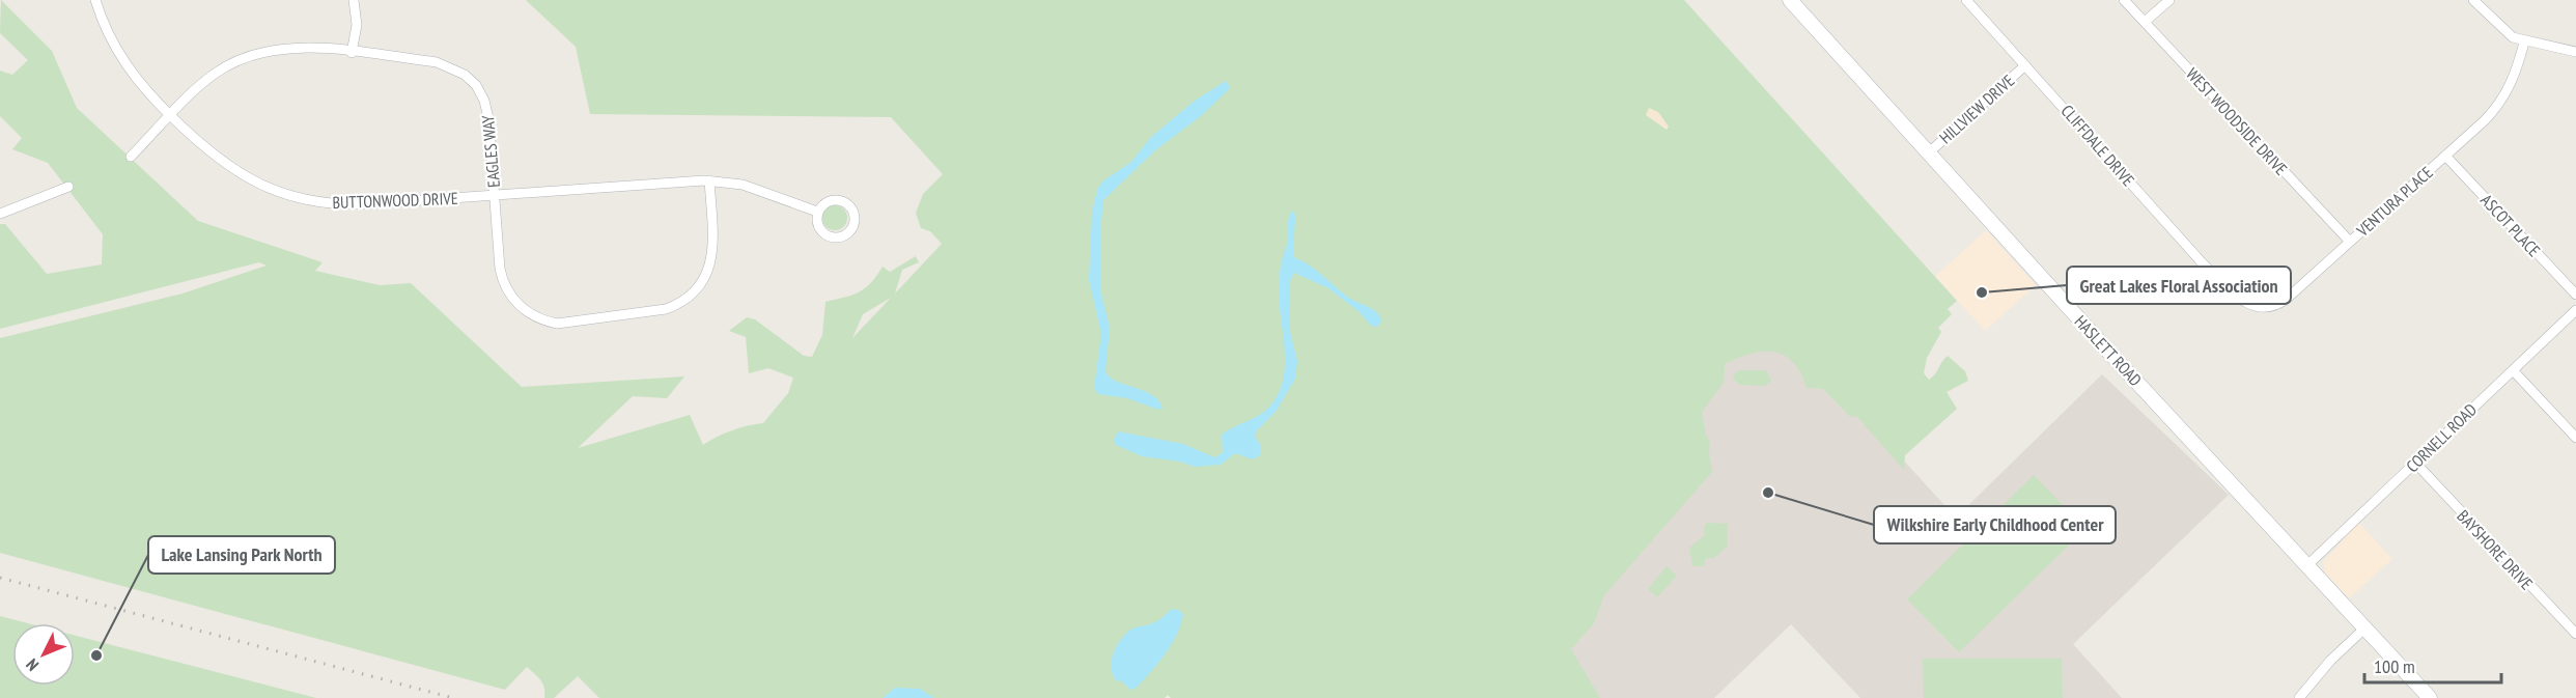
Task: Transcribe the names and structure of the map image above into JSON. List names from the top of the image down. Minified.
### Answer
{"streets":{"street":["HILLVIEW DRIVE","WEST WOODSIDE DRIVE","CLIFFDALE DRIVE","EAGLES WAY","BUTTONWOOD DRIVE","VENTURA PLACE","ASCOT PLACE","HASLETT ROAD","CORNELL ROAD","BAYSHORE DRIVE"]},"crossings":[["HILLVIEW DRIVE","CLIFFDALE DRIVE"],["HILLVIEW DRIVE","HASLETT ROAD"],["WEST WOODSIDE DRIVE","VENTURA PLACE"],["CLIFFDALE DRIVE","VENTURA PLACE"],["EAGLES WAY","BUTTONWOOD DRIVE"],["VENTURA PLACE","ASCOT PLACE"],["HASLETT ROAD","CORNELL ROAD"],["CORNELL ROAD","BAYSHORE DRIVE"]],"places":["Great Lakes Floral Association","Wilkshire Early Childhood Center","Lake Lansing Park North"],"scale_bar":"100 m","north":"bottom left"}
